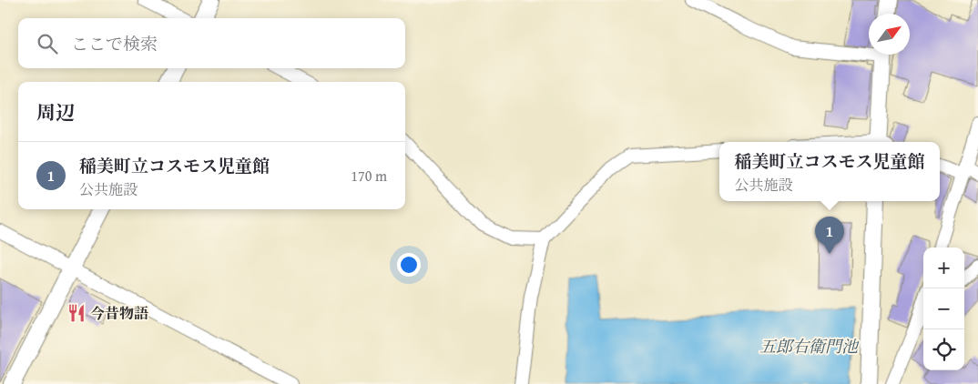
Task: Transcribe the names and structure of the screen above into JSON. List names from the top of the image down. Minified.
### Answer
{"water":["五郎右衛門池"],"places":{"restaurant":["今昔物語"]},"north":"top right","page":{"search":"ここで検索","heading":"周辺","list":[{"mark":"1","name":"稲美町立コスモス児童館","note":"公共施設","value":"170 m"}],"popup":["稲美町立コスモス児童館","公共施設"],"pins":"1","map_buttons":["+","−"]}}
